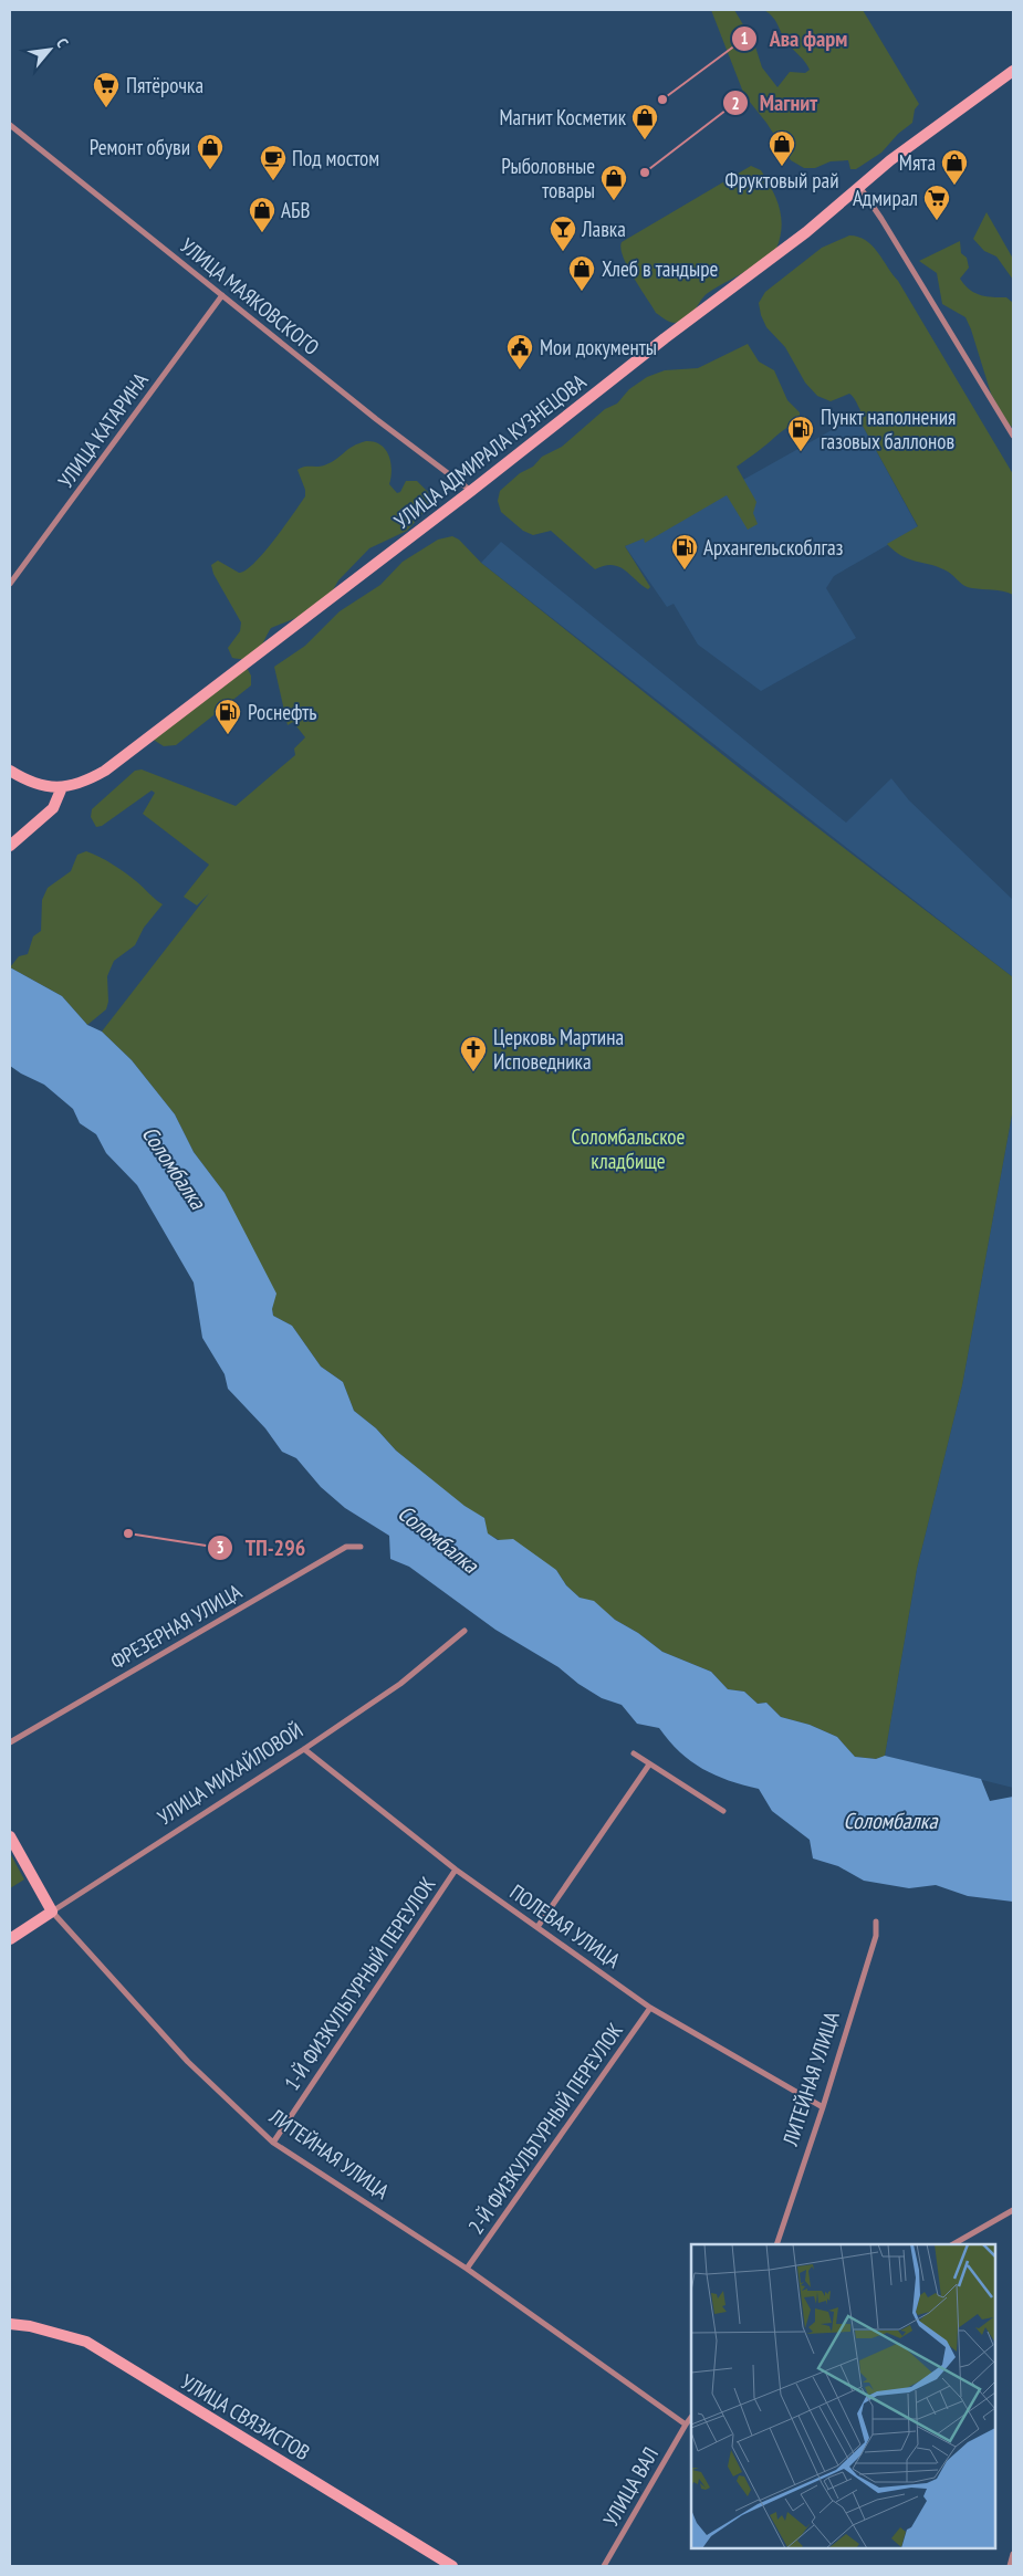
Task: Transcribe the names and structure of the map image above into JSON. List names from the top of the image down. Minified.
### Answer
{"streets":{"main road":["УЛИЦА АДМИРАЛА КУЗНЕЦОВА","УЛИЦА МИХАЙЛОВОЙ","ЛИТЕЙНАЯ УЛИЦА","УЛИЦА СВЯЗИСТОВ"],"street":["УЛИЦА МАЯКОВСКОГО","УЛИЦА КАТАРИНА","ФРЕЗЕРНАЯ УЛИЦА","ПОЛЕВАЯ УЛИЦА","1-Й ФИЗКУЛЬТУРНЫЙ ПЕРЕУЛОК","2-Й ФИЗКУЛЬТУРНЫЙ ПЕРЕУЛОК","УЛИЦА ВАЛ"]},"crossings":[["УЛИЦА МАЯКОВСКОГО","УЛИЦА КАТАРИНА"],["УЛИЦА МАЯКОВСКОГО","УЛИЦА АДМИРАЛА КУЗНЕЦОВА"],["УЛИЦА МИХАЙЛОВОЙ","ПОЛЕВАЯ УЛИЦА"],["УЛИЦА МИХАЙЛОВОЙ","ЛИТЕЙНАЯ УЛИЦА"],["ПОЛЕВАЯ УЛИЦА","1-Й ФИЗКУЛЬТУРНЫЙ ПЕРЕУЛОК"],["ПОЛЕВАЯ УЛИЦА","ЛИТЕЙНАЯ УЛИЦА"],["ПОЛЕВАЯ УЛИЦА","2-Й ФИЗКУЛЬТУРНЫЙ ПЕРЕУЛОК"],["1-Й ФИЗКУЛЬТУРНЫЙ ПЕРЕУЛОК","ЛИТЕЙНАЯ УЛИЦА"],["ЛИТЕЙНАЯ УЛИЦА","2-Й ФИЗКУЛЬТУРНЫЙ ПЕРЕУЛОК"],["ЛИТЕЙНАЯ УЛИЦА","УЛИЦА ВАЛ"]],"water":["Соломбалка"],"parks":["Соломбальское кладбище"],"places":{"other":["Ава фарм","Магнит","ТП-296"],"supermarket":["Пятёрочка","Адмирал"],"shop":["Магнит Косметик","Фруктовый рай","Ремонт обуви","Мята","Рыболовные товары","АБВ","Хлеб в тандыре"],"cafe":["Под мостом"],"bar":["Лавка"],"public building":["Мои документы"],"fuel station":["Пункт наполнения газовых баллонов","Архангельскоблгаз","Роснефть"],"church":["Церковь Мартина Исповедника"]},"north":"top right"}
